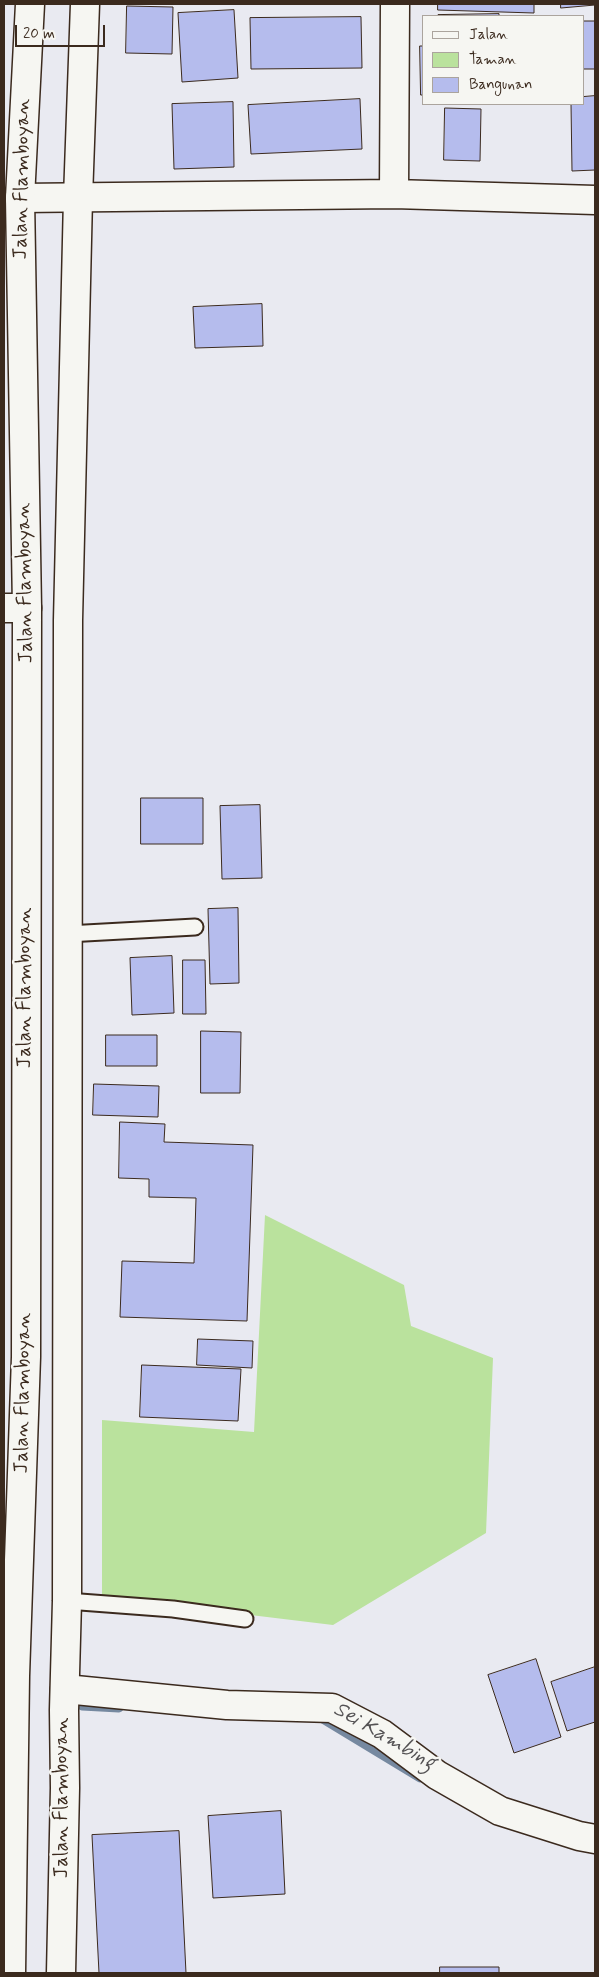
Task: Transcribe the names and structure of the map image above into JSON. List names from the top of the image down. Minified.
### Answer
{"streets":{"main road":["Jalan Flamboyan"]},"water":["Sei Kambing"],"legend":["Jalan","Taman","Bangunan"],"scale_bar":"20 m"}
